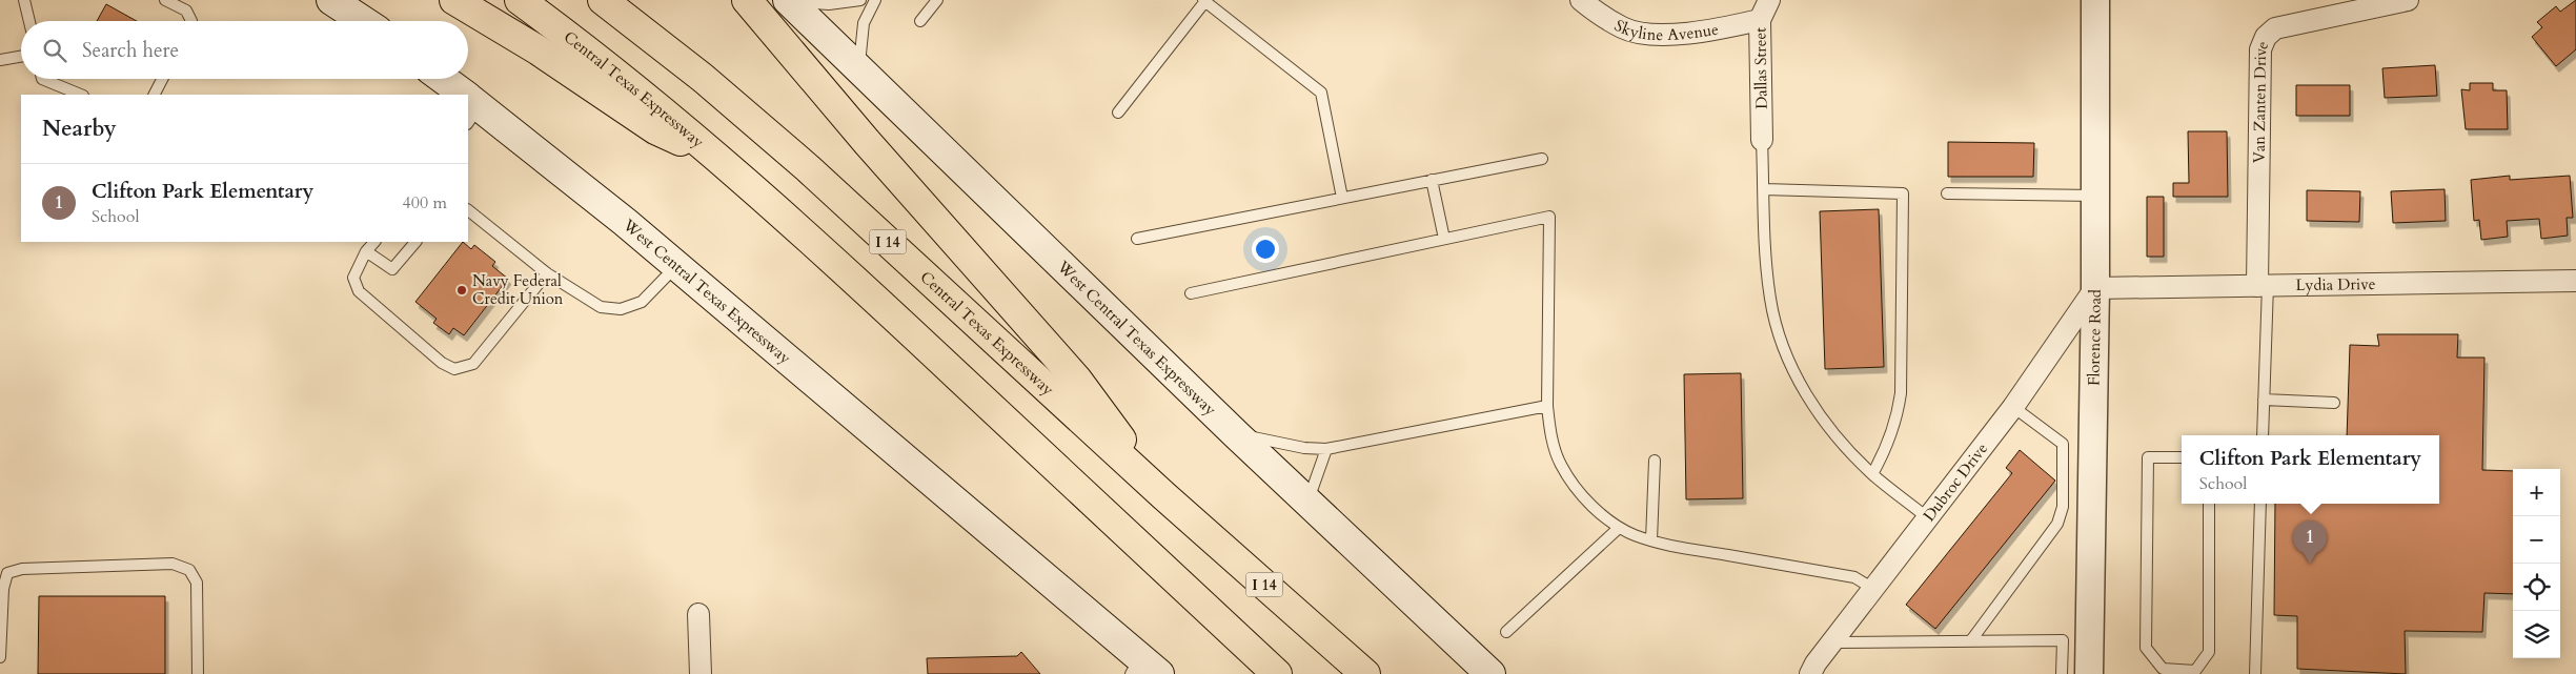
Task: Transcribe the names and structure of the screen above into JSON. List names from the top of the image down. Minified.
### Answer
{"streets":{"highway":["Central Texas Expressway","I 14"],"main road":["West Central Texas Expressway"],"street":["Skyline Avenue","Dallas Street","Van Zanten Drive","Lydia Drive","Florence Road","Dubroc Drive"]},"crossings":[["Skyline Avenue","Dallas Street"],["Van Zanten Drive","Lydia Drive"],["Lydia Drive","Florence Road"],["Lydia Drive","Dubroc Drive"],["Florence Road","Dubroc Drive"]],"places":["Navy Federal Credit Union"],"page":{"search":"Search here","heading":"Nearby","list":[{"mark":"1","name":"Clifton Park Elementary","note":"School","value":"400 m"}],"popup":["Clifton Park Elementary","School"],"map_buttons":["+","−"],"pins":"1"}}
